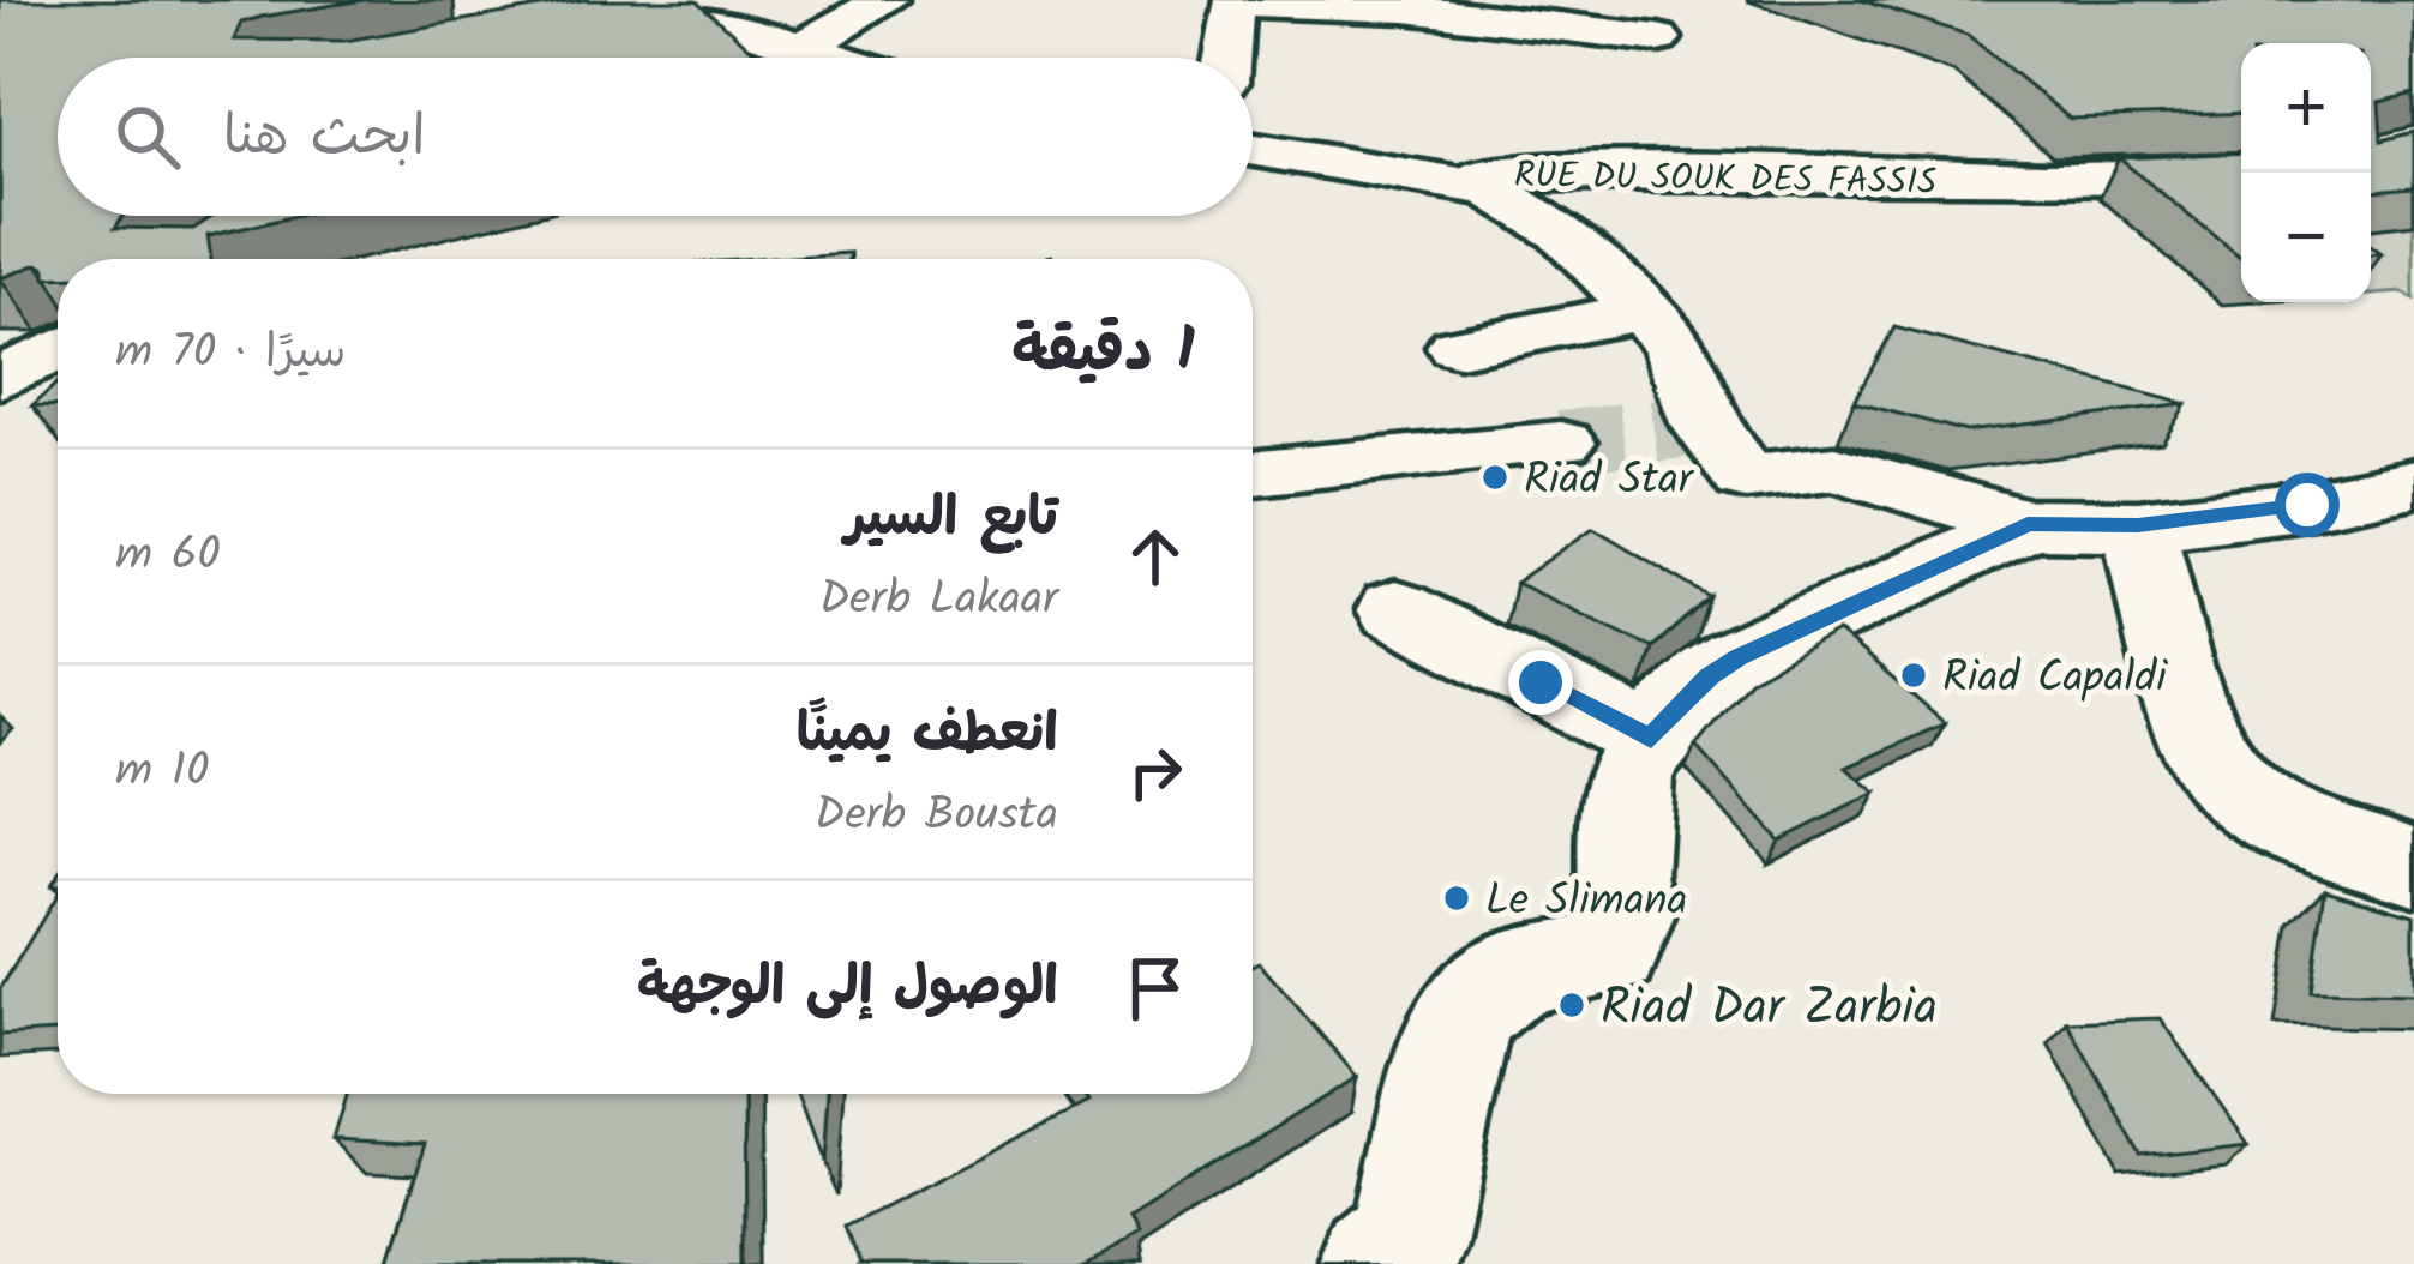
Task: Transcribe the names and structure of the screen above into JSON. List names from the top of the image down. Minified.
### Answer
{"streets":{"street":["RUE DU SOUK DES FASSIS"]},"places":["Riad Star","Riad Capaldi","Le Slimana","Riad Dar Zarbia"],"page":{"map_buttons":["+","−"],"search":"ابحث هنا","heading":["1 دقيقة","سيرًا · 70 m"],"list":[["تابع السير","Derb Lakaar","60 m"],["انعطف يمينًا","Derb Bousta","10 m"],"الوصول إلى الوجهة"]}}
